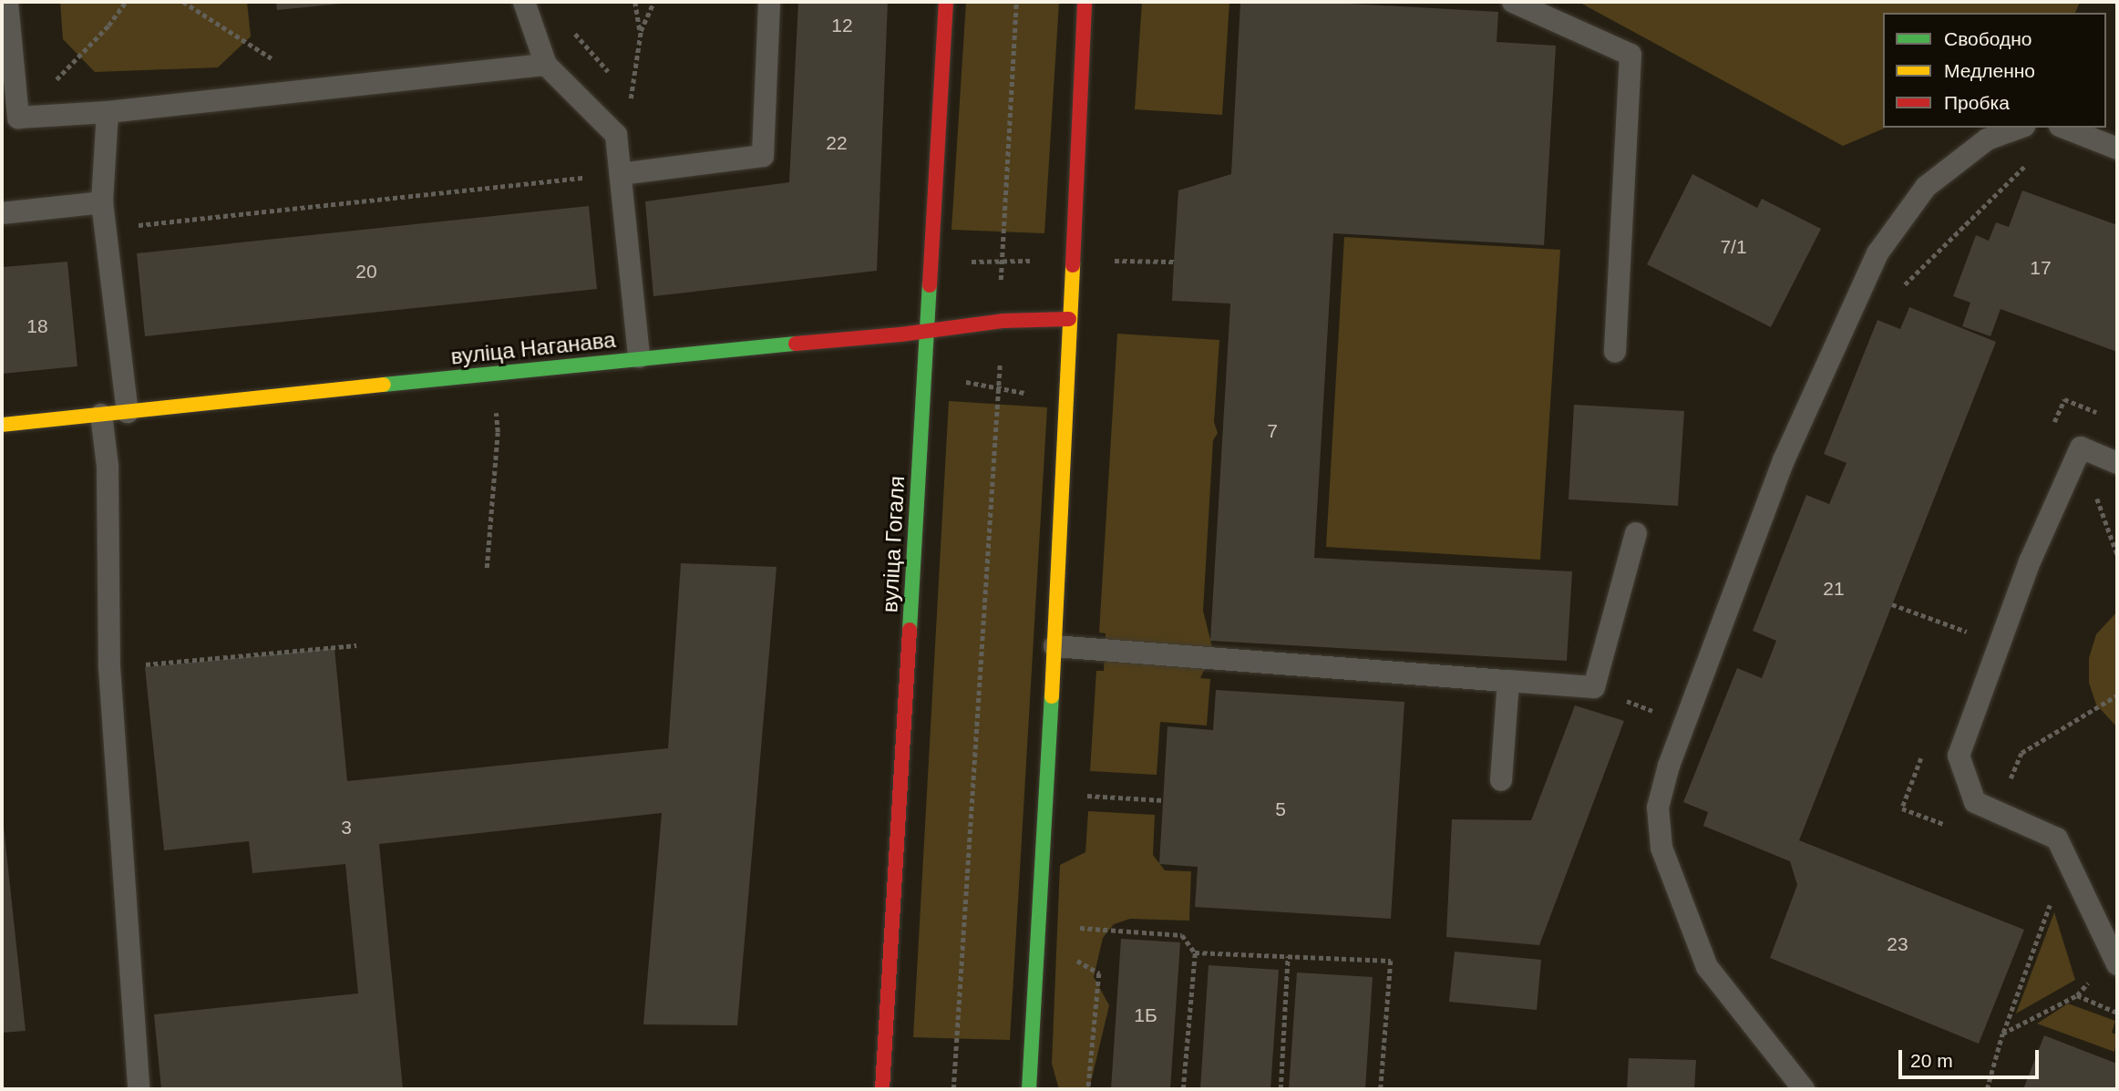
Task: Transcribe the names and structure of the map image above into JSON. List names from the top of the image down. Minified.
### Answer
{"streets":{"main road":["вуліца Наганава","вуліца Гогаля"]},"crossings":[["вуліца Наганава","вуліца Гогаля"]],"house_numbers":["12","22","7/1","17","20","18","7","21","5","3","23","1Б"],"legend":["Свободно","Медленно","Пробка"],"scale_bar":"20 m"}
